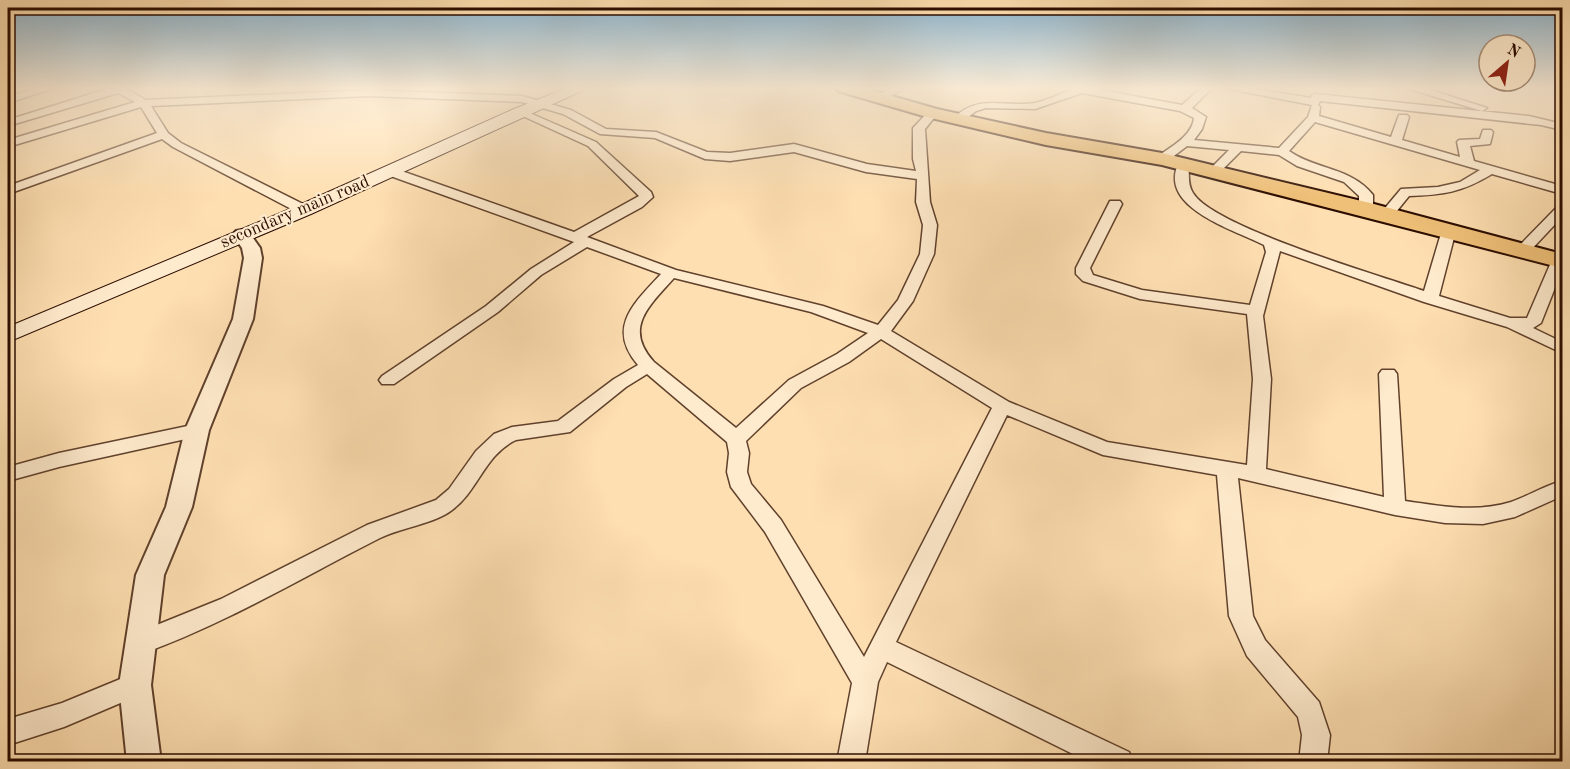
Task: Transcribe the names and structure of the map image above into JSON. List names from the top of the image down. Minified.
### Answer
{"streets":{"main road":["secondary main road"]},"north":"top right"}
